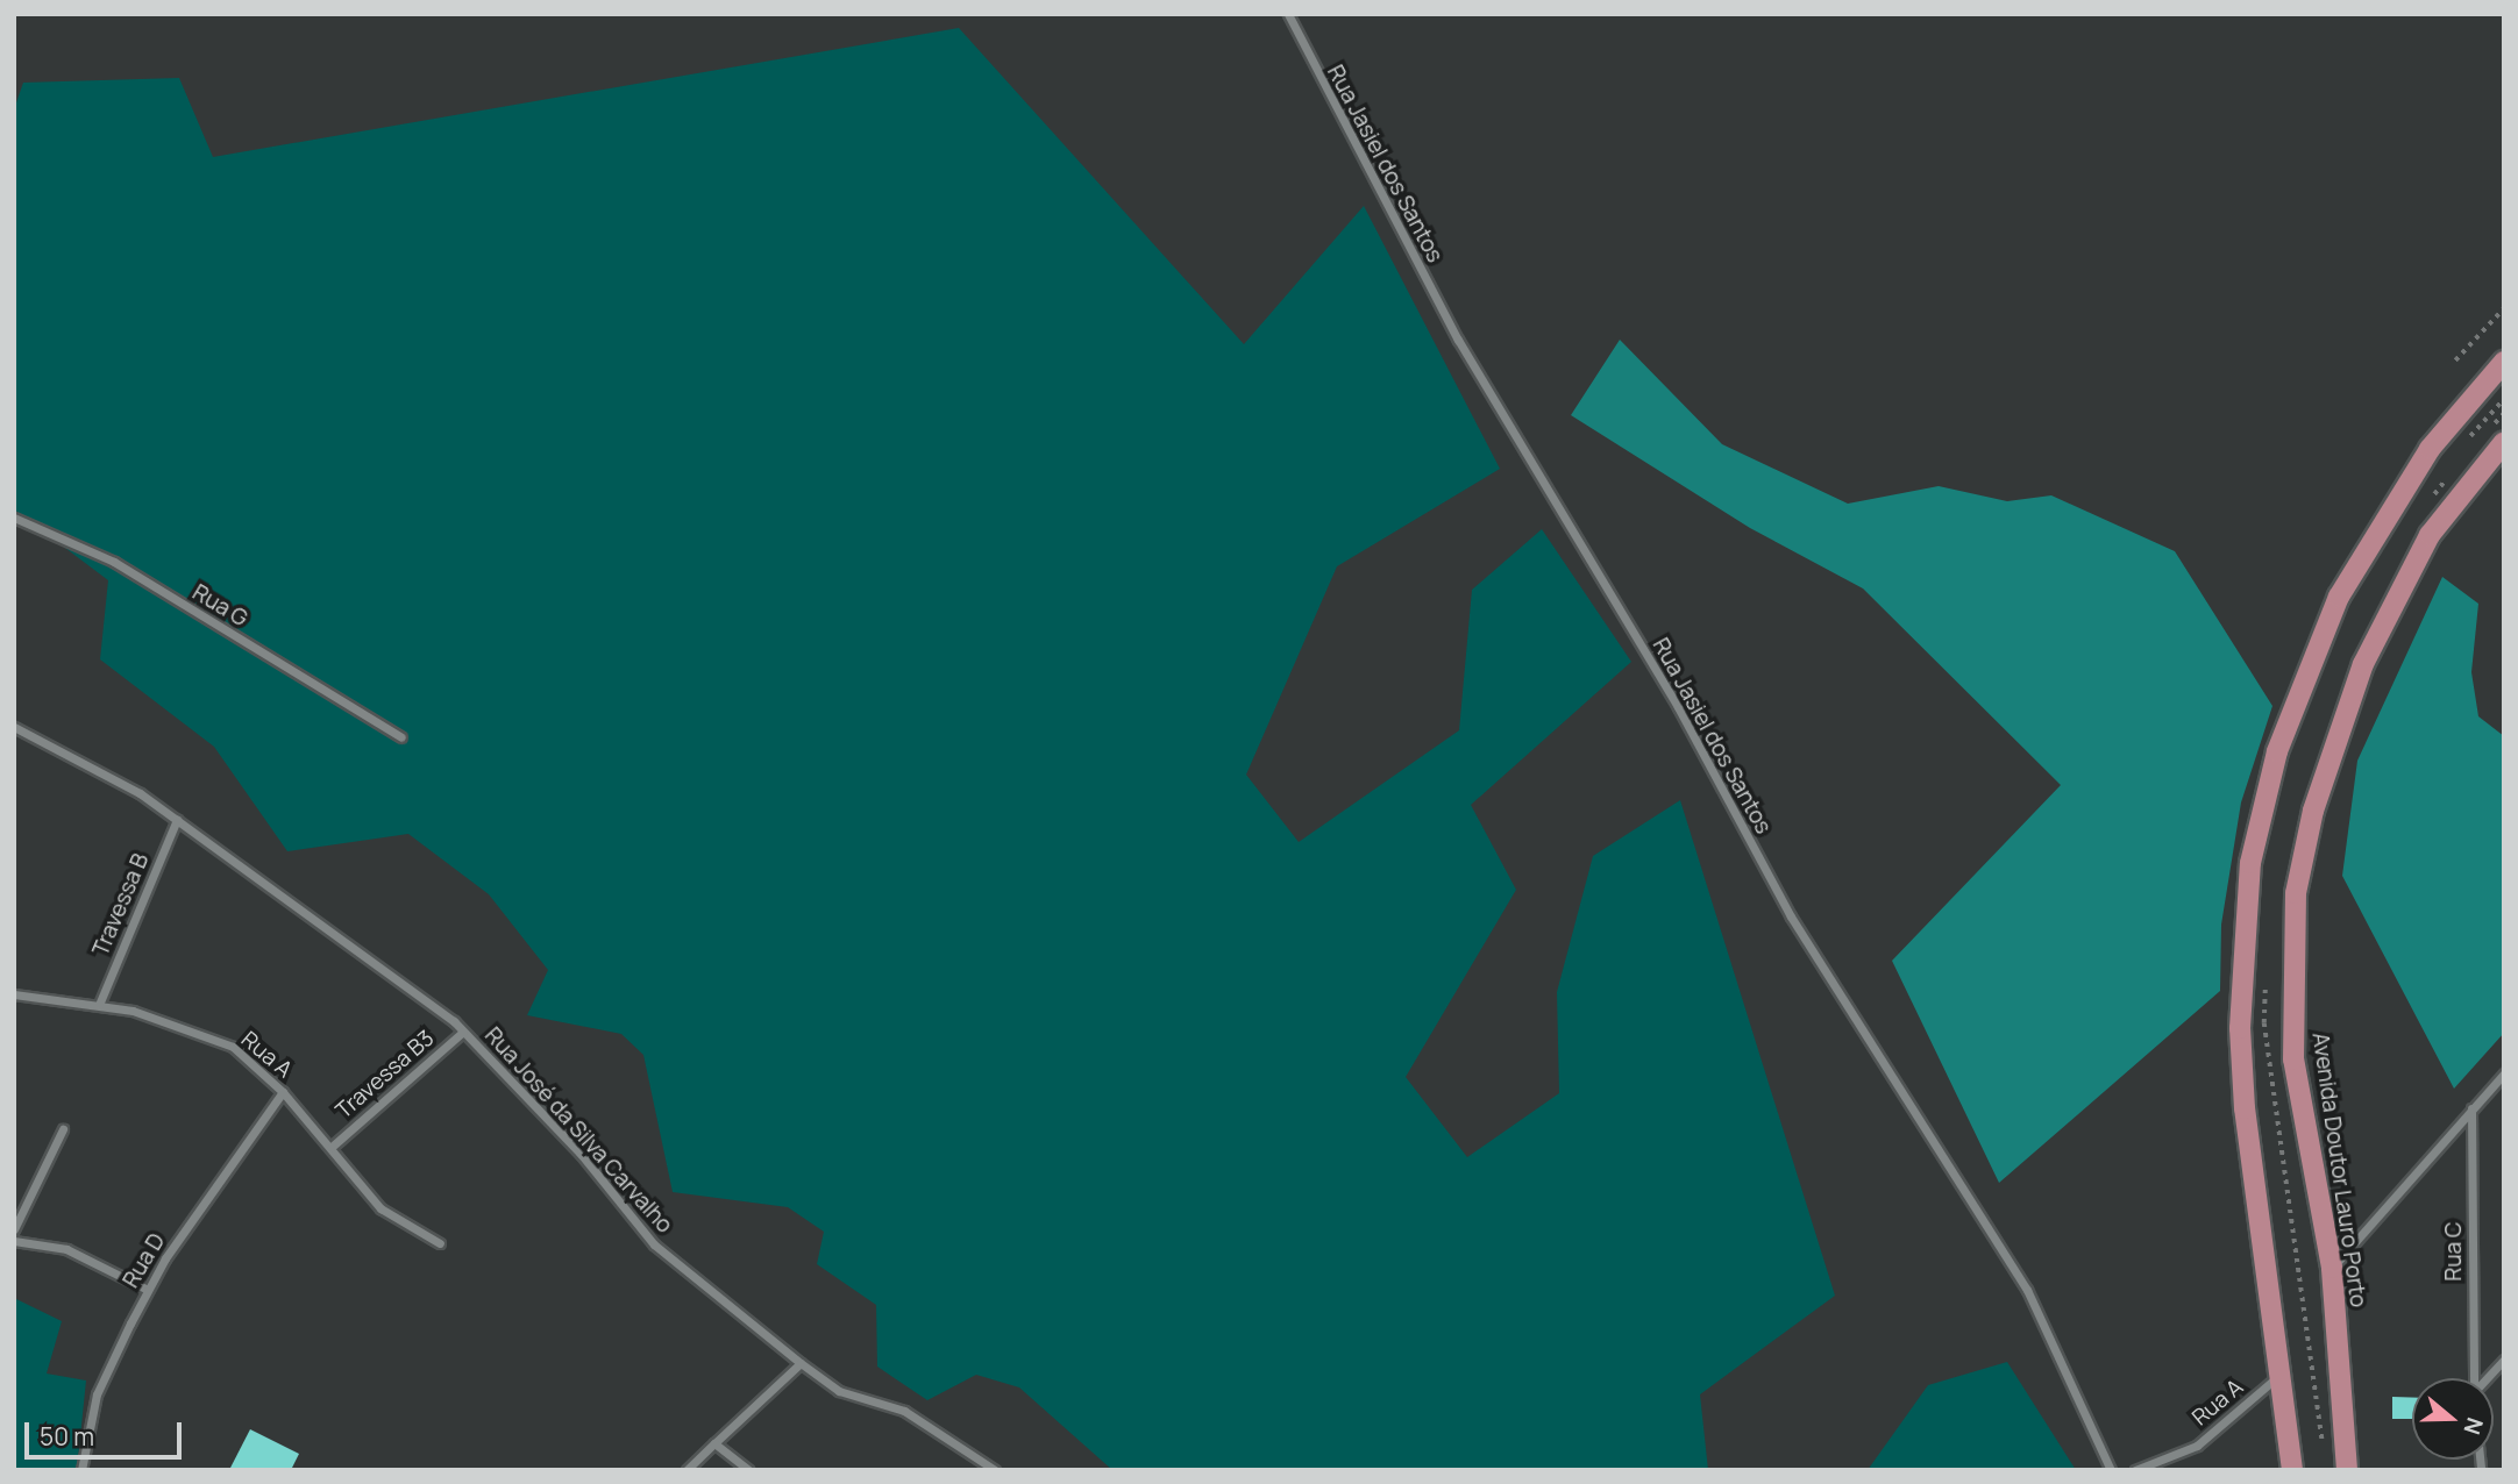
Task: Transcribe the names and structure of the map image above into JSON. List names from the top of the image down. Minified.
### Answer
{"streets":{"main road":["Avenida Doutor Lauro Porto"],"street":["Rua Jasiel dos Santos","Rua G","Travessa B","Rua A","Travessa B3","Rua José da Silva Carvalho","Rua C","Rua D"]},"crossings":[["Travessa B","Rua A"],["Travessa B","Rua José da Silva Carvalho"],["Rua A","Travessa B3"],["Rua A","Rua D"],["Travessa B3","Rua José da Silva Carvalho"]],"scale_bar":"50 m","north":"right"}
